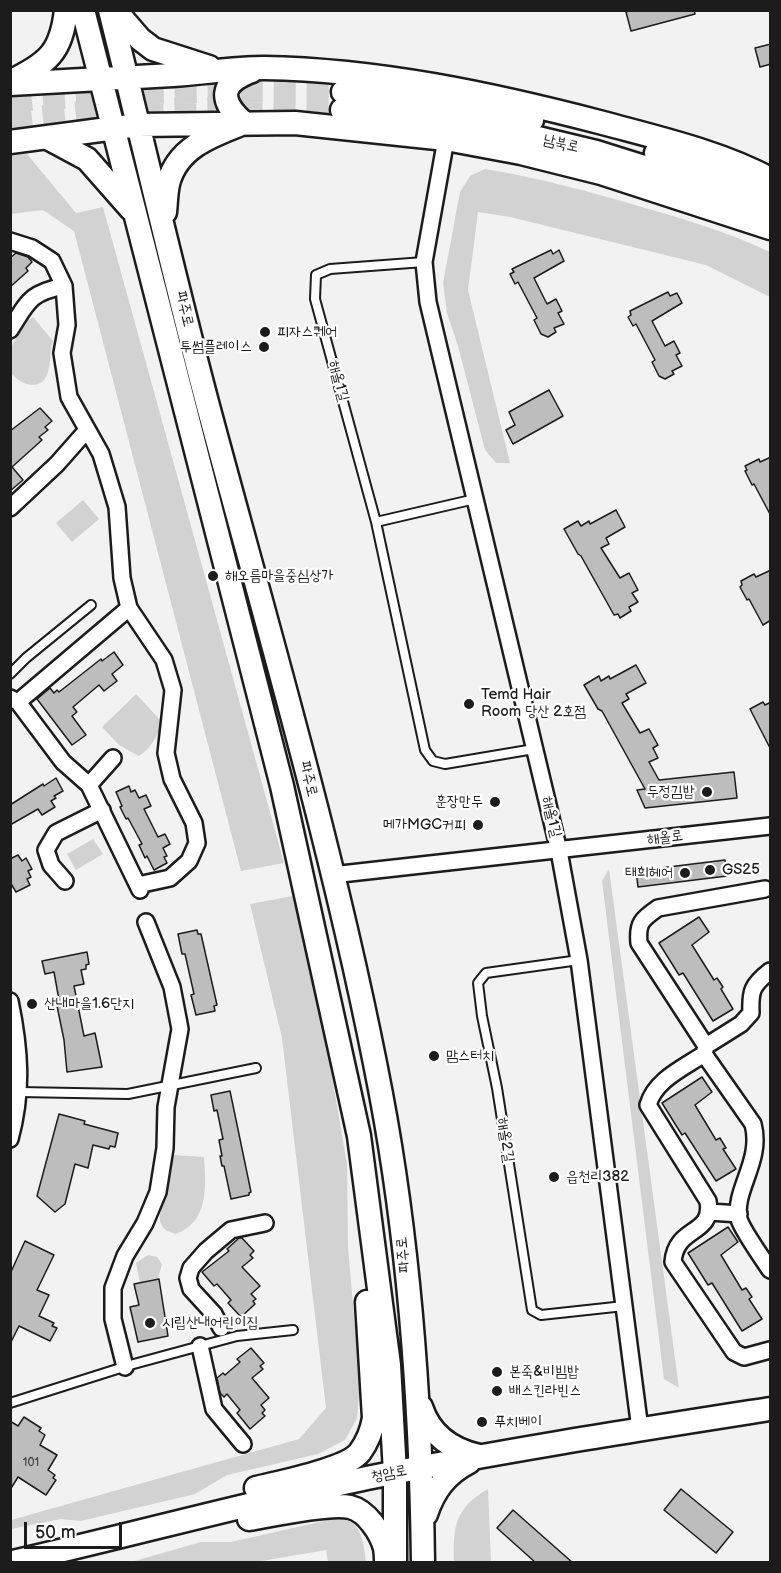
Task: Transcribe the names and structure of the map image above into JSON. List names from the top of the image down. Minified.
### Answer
{"streets":{"main road":["남북로","파주로","청암로"],"street":["해올1길","해올로"],"lane":["해올2길"]},"crossings":[["파주로","해올로"],["파주로","청암로"],["해올1길","해올로"]],"places":["피자스퀘어","투썸플레이스","해오름마을중심상가","Temd Hair Room 당산 2호점","두정김밥","훈장만두","메가MGC커피","GS25","태희헤어","산내마을1.6단지","맘스터치","읍천리382","시립산내어린이집","본죽&비빔밥","배스킨라빈스","푸치베이"],"house_numbers":["101"],"scale_bar":"50 m"}
